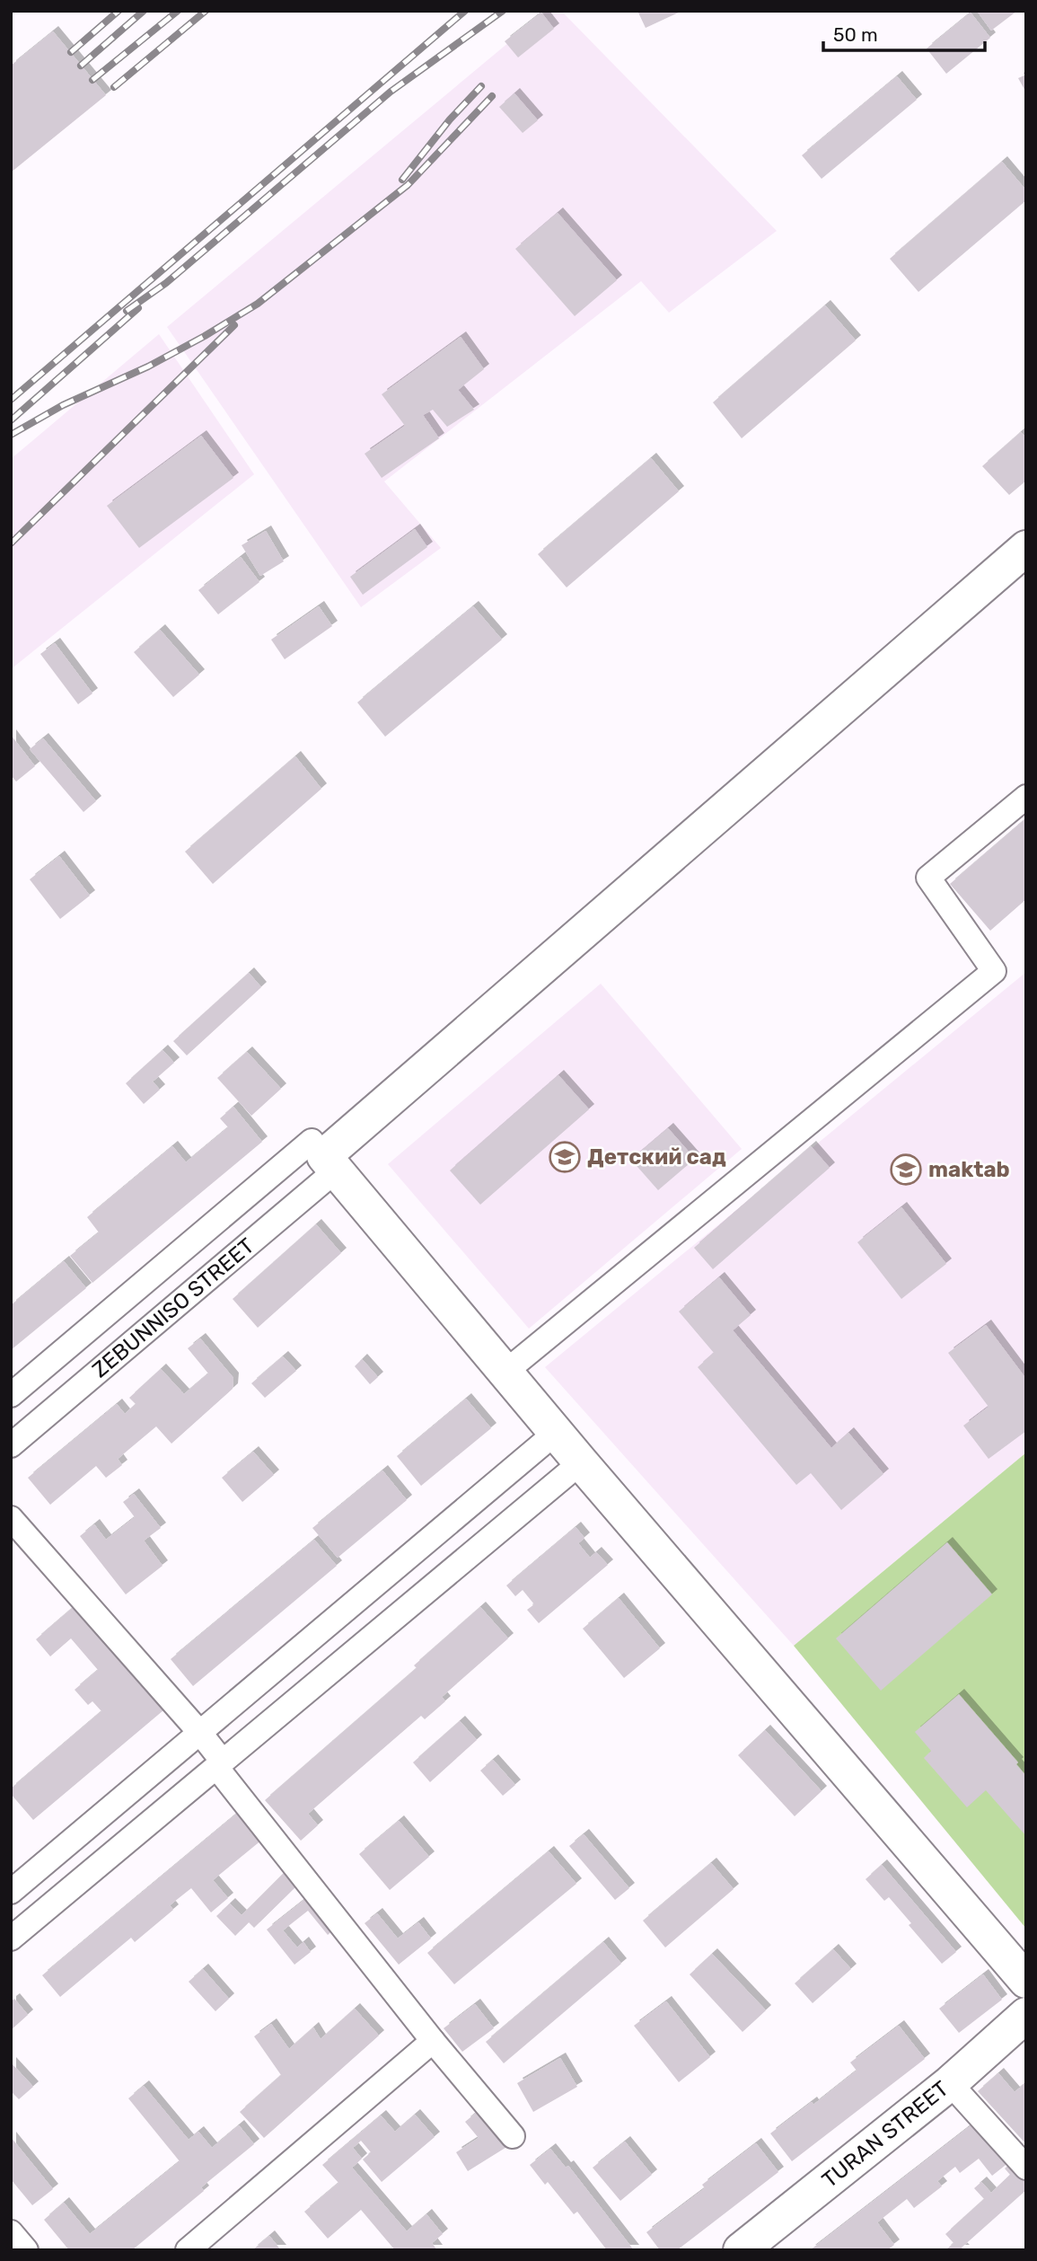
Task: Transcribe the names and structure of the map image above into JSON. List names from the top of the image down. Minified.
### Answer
{"streets":{"street":["ZEBUNNISO STREET","TURAN STREET"]},"places":{"school or university":["Детский сад","maktab"]},"scale_bar":"50 m"}
